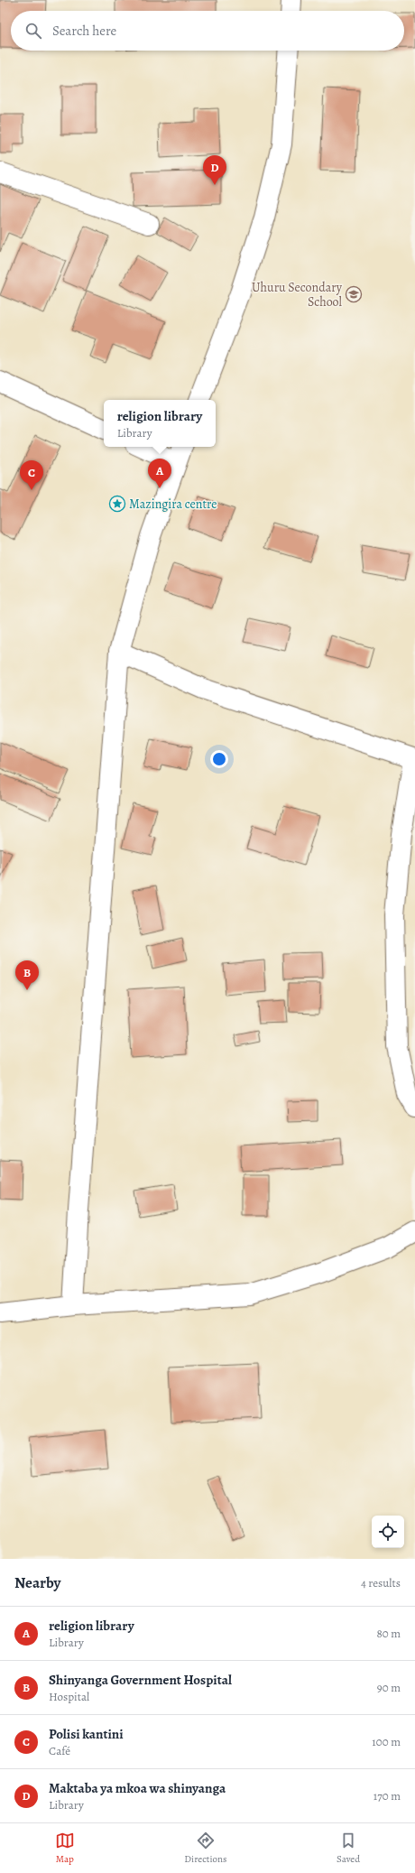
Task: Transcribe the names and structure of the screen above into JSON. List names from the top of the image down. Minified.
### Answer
{"places":{"school or university":["Uhuru Secondary School"],"place":["Mazingira centre"]},"page":{"search":"Search here","pins":["D","A","C","B"],"popup":["religion library","Library"],"heading":["Nearby","4 results"],"list":[{"mark":"A","name":"religion library","note":"Library","value":"80 m"},{"mark":"B","name":"Shinyanga Government Hospital","note":"Hospital","value":"90 m"},{"mark":"C","name":"Polisi kantini","note":"Café","value":"100 m"},{"mark":"D","name":"Maktaba ya mkoa wa shinyanga","note":"Library","value":"170 m"}],"nav":["Map","Directions","Saved"]}}
